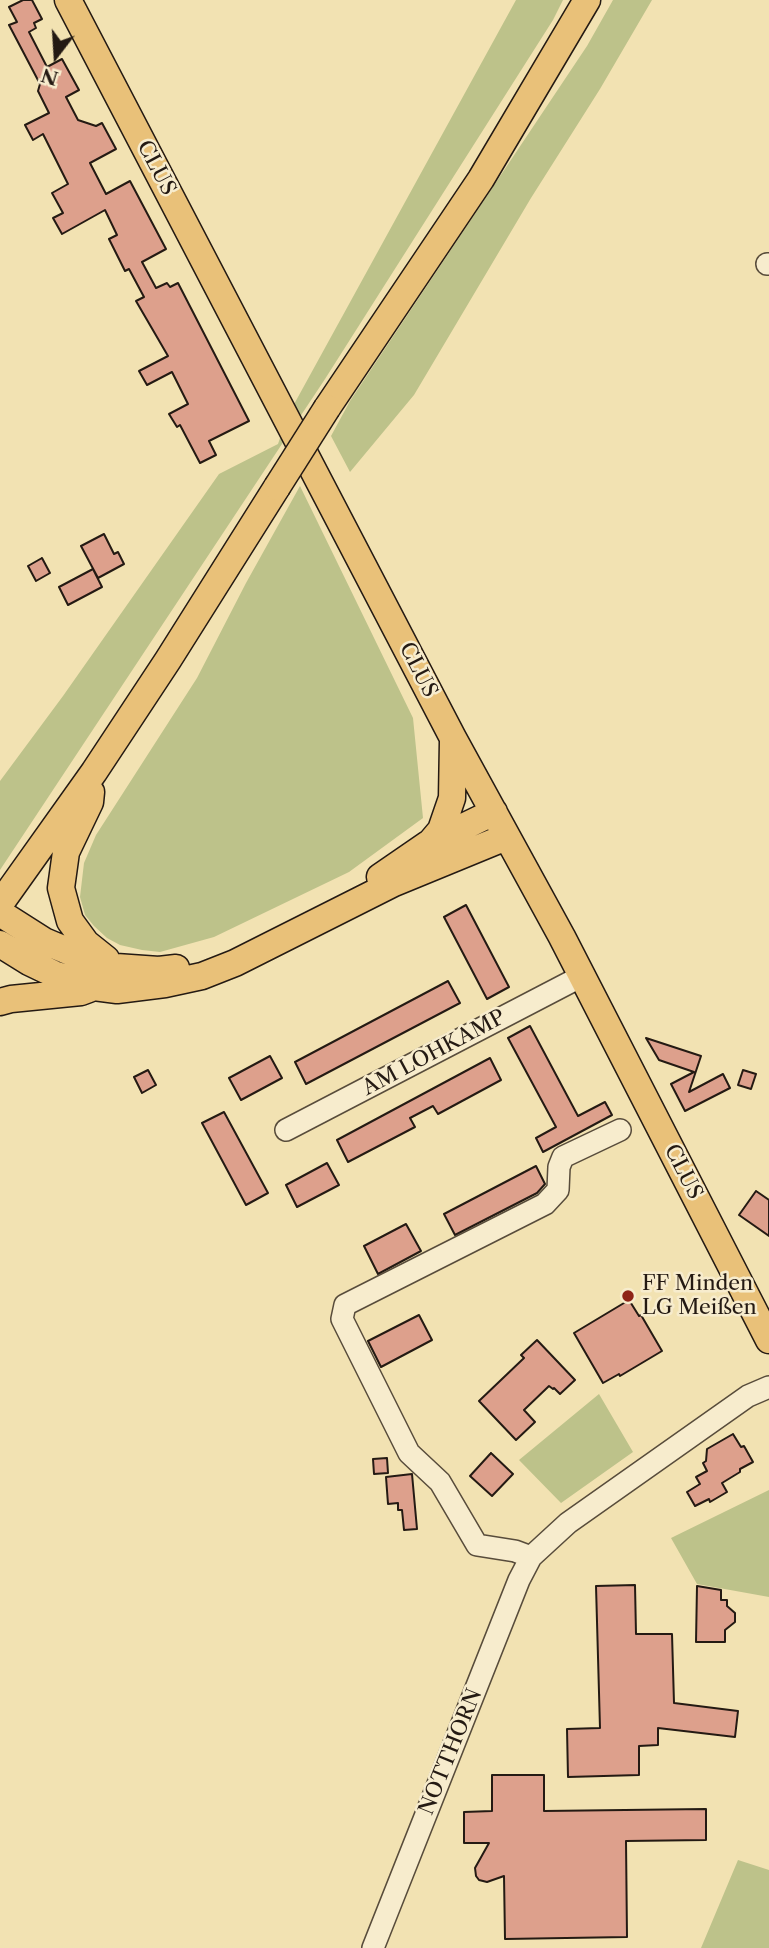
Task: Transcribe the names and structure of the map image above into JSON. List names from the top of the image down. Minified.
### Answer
{"streets":{"main road":["CLUS"],"street":["AM LOHKAMP","NOTTHORN"]},"crossings":[["CLUS","AM LOHKAMP"]],"places":["FF Minden LG Meißen"],"north":"bottom"}
